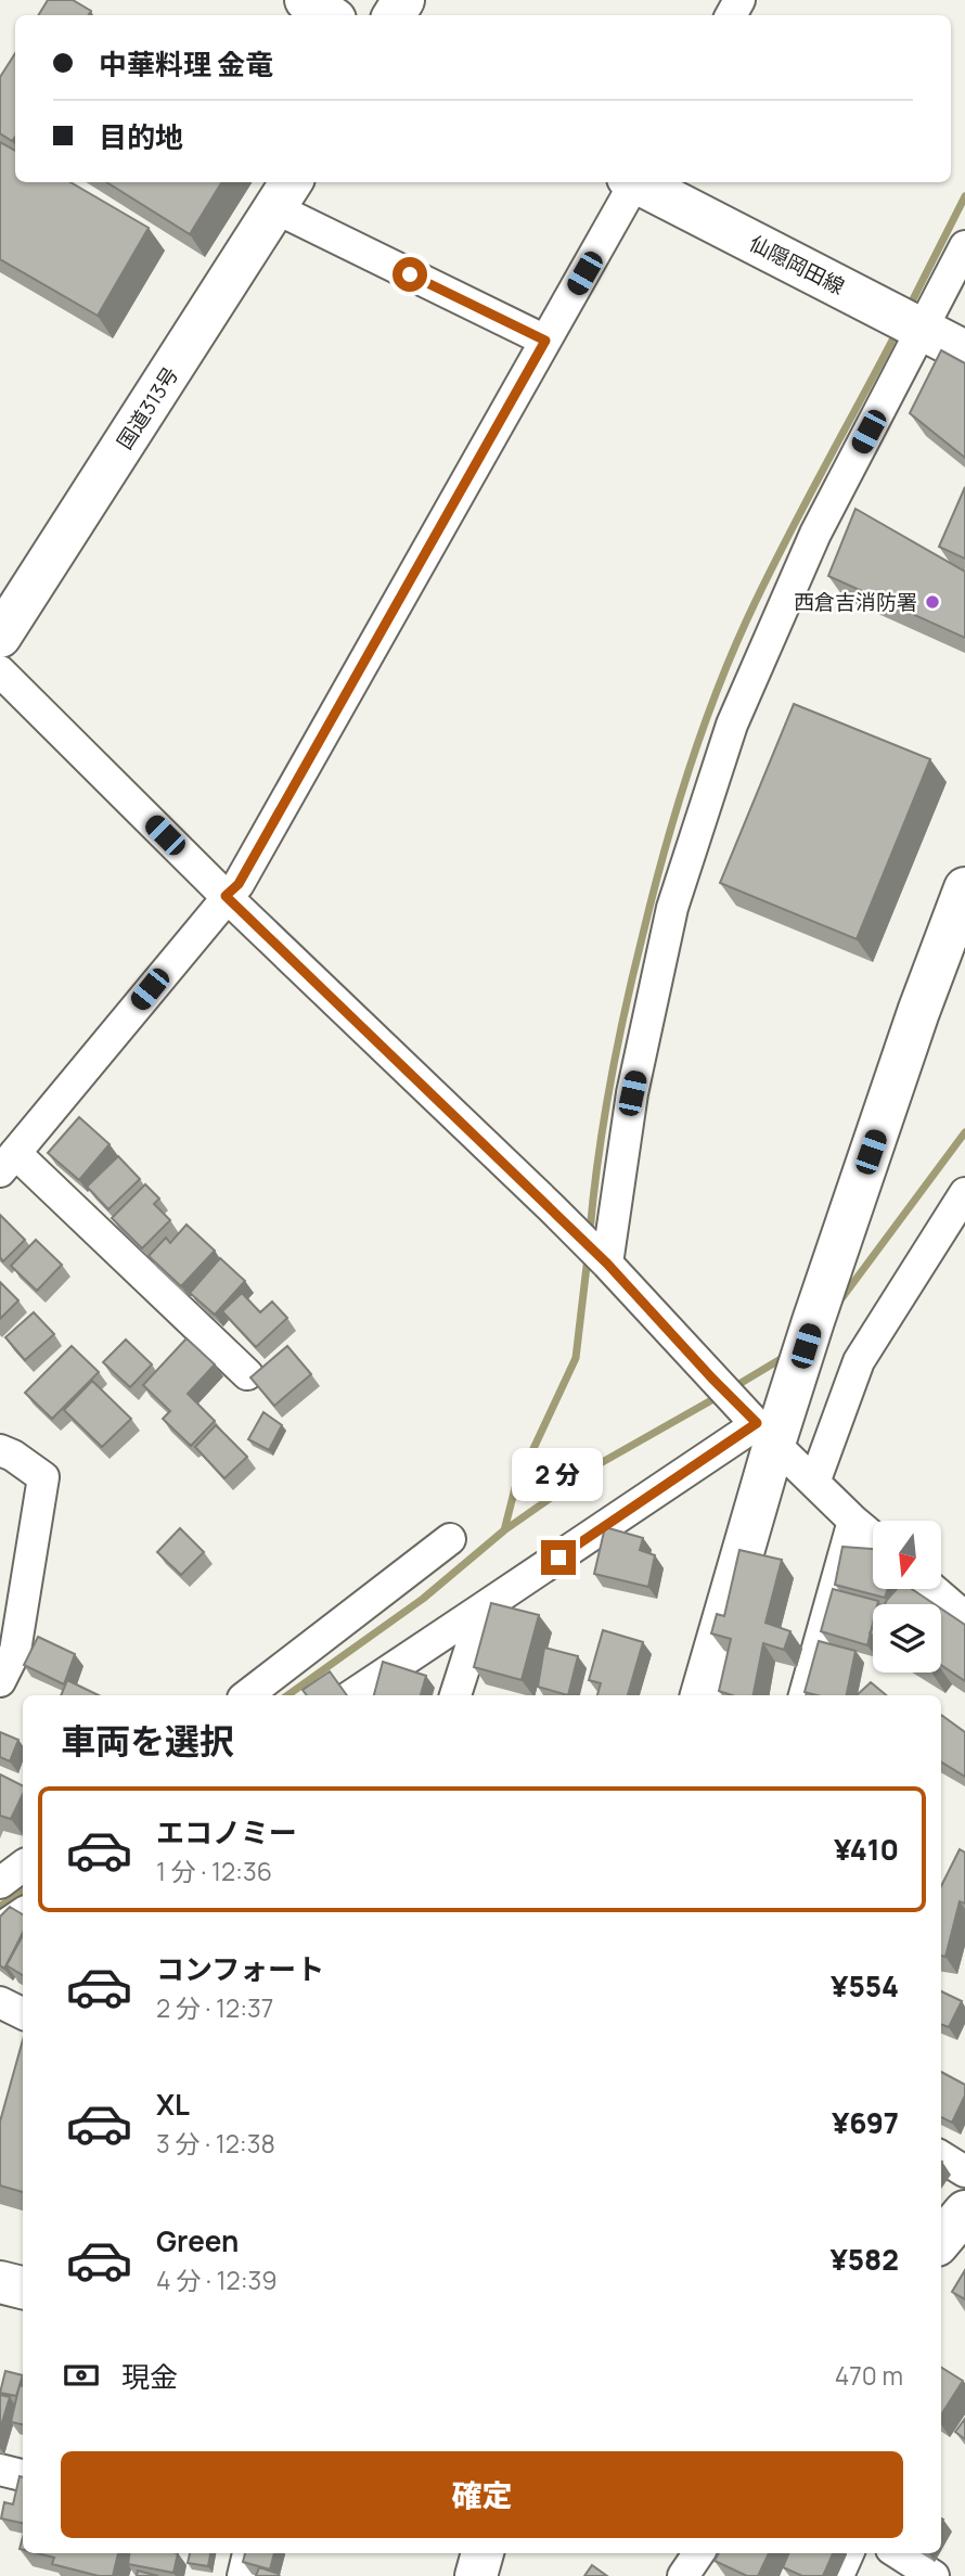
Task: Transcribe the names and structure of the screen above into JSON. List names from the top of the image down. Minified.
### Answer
{"streets":{"main road":["仙隠岡田線","国道313号"]},"places":["西倉吉消防署"],"north":"bottom","page":{"banner":["中華料理 金竜","目的地"],"bubble":"2 分","heading":"車両を選択","list":[{"name":"エコノミー","note":"1 分 · 12:36","value":"¥410"},{"name":"コンフォート","note":"2 分 · 12:37","value":"¥554"},{"name":"XL","note":"3 分 · 12:38","value":"¥697"},{"name":"Green","note":"4 分 · 12:39","value":"¥582"}],"pay":["現金","470 m"],"buttons":"確定"}}
